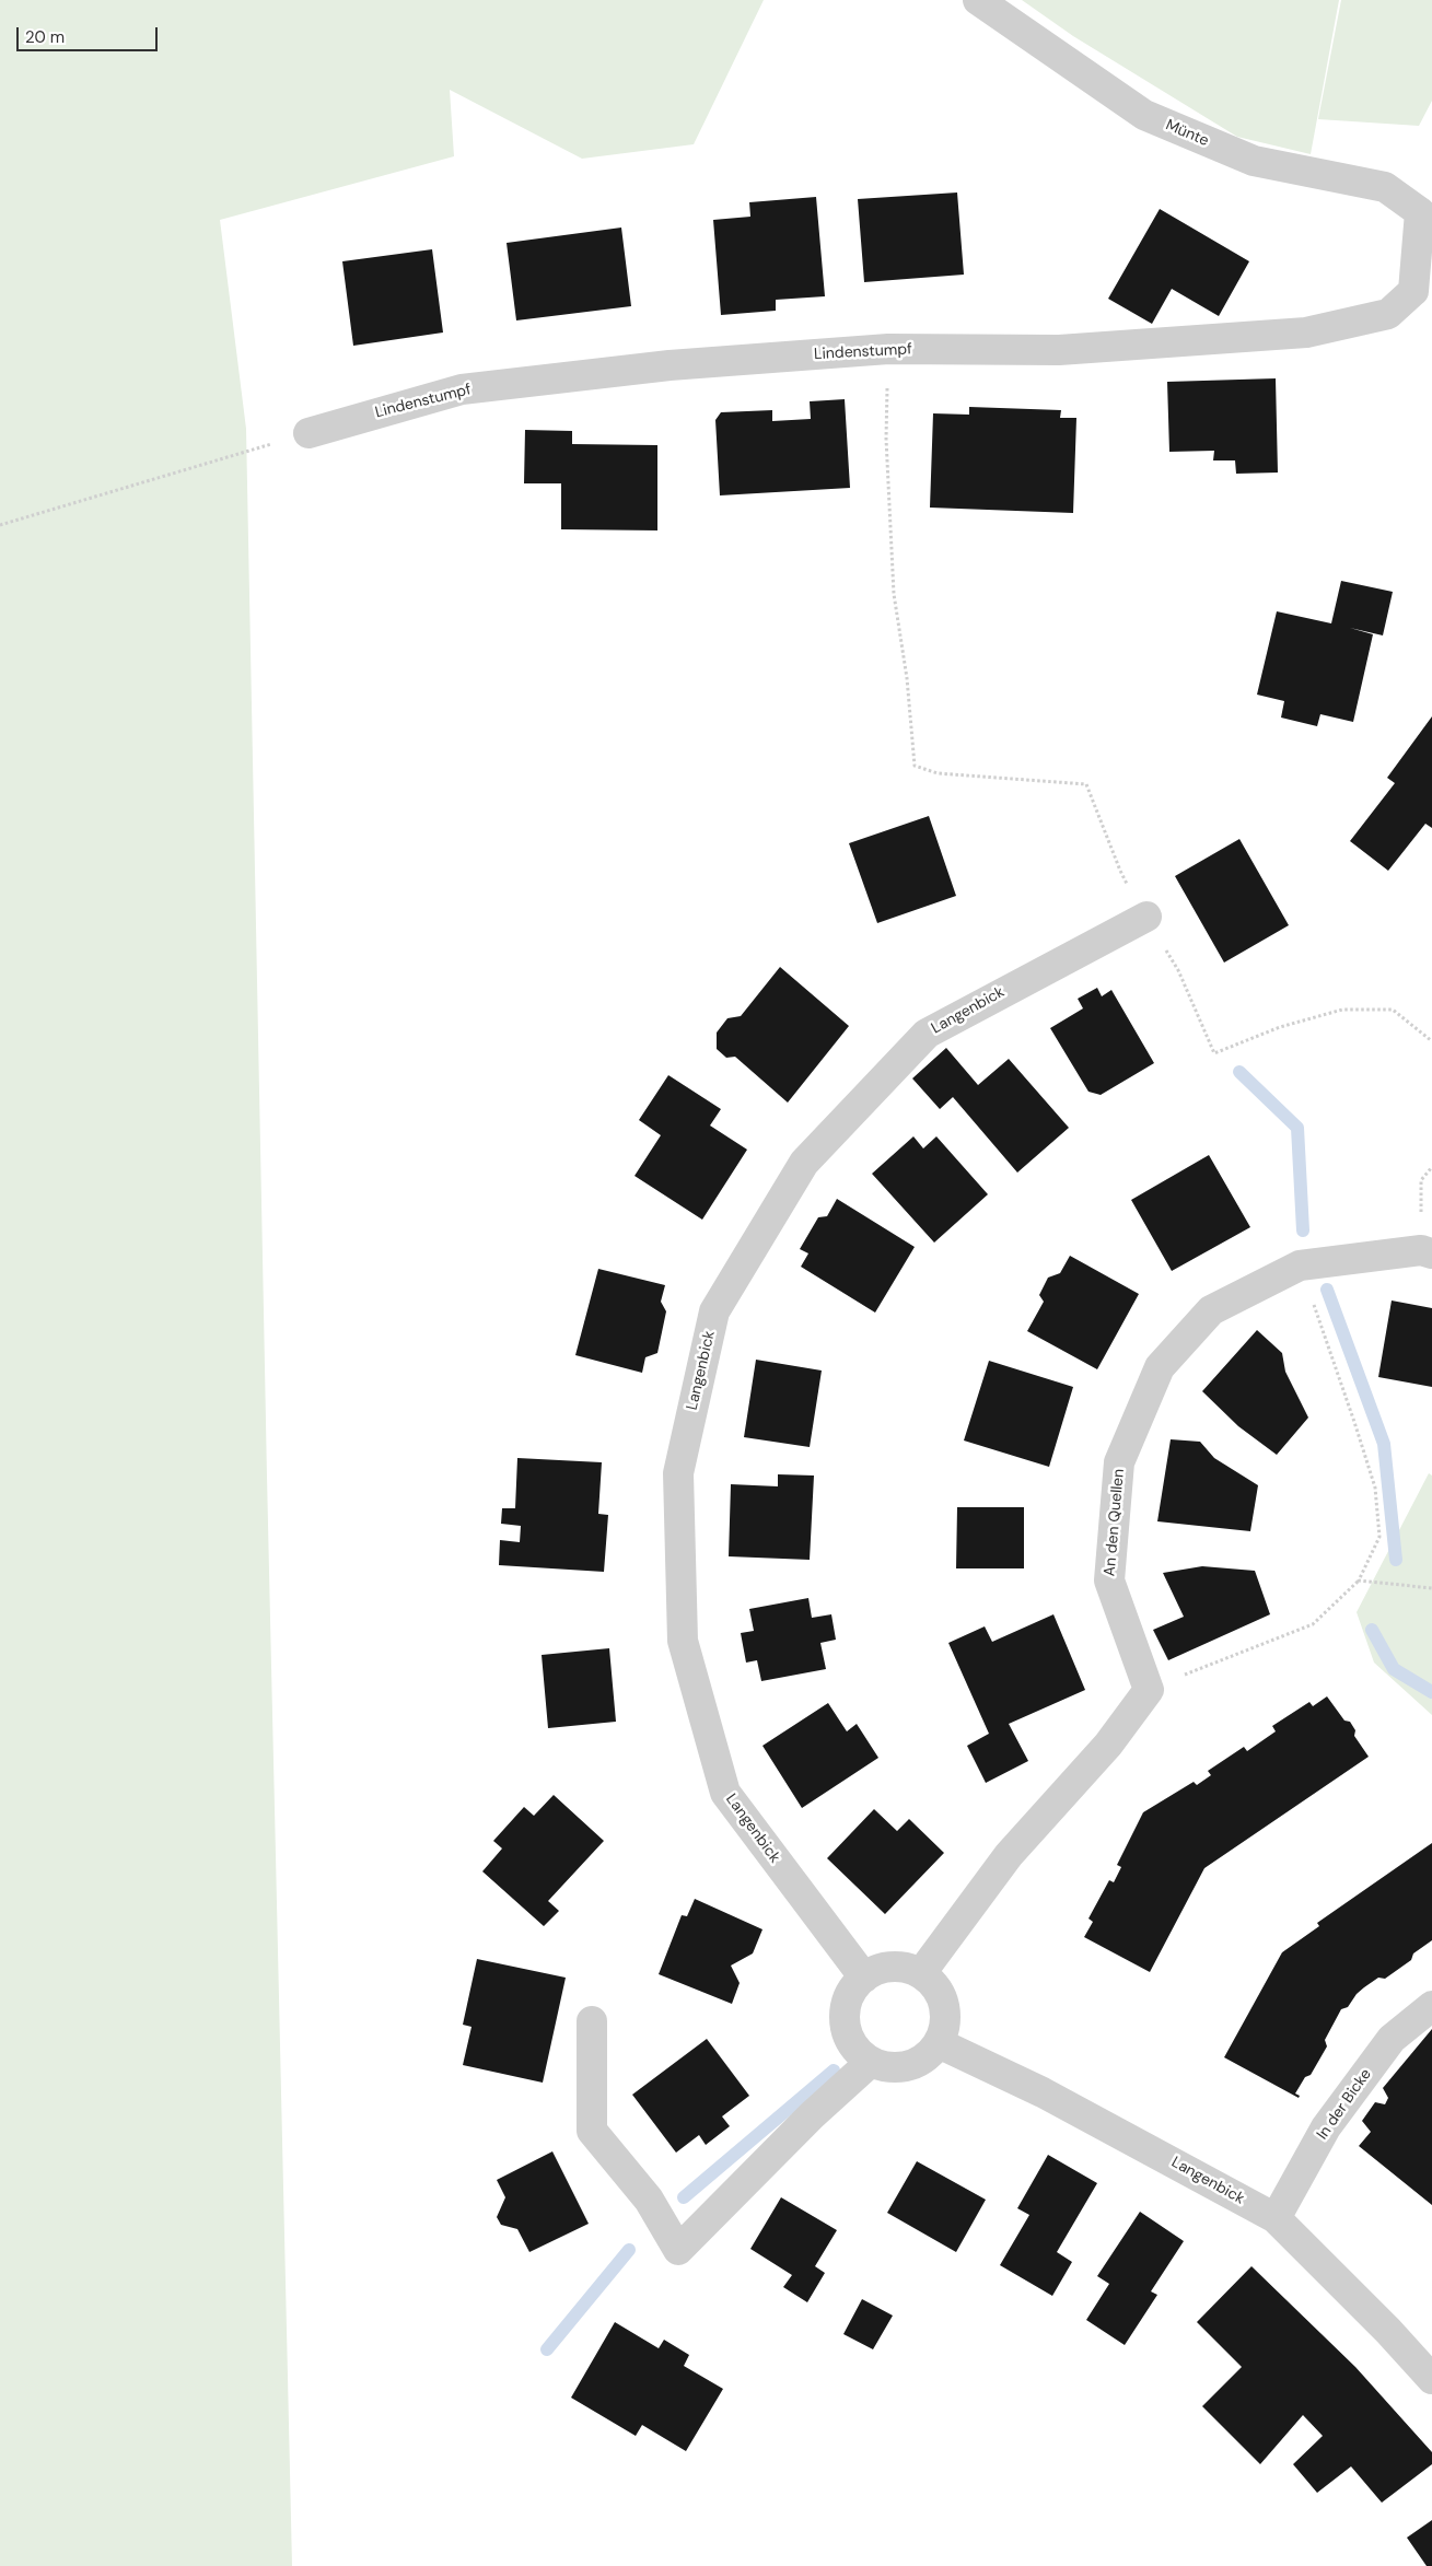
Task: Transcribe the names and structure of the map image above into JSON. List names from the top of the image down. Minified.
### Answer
{"streets":{"street":["Münte","Lindenstumpf","Langenbick","An den Quellen","In der Bicke"]},"crossings":[["Langenbick","In der Bicke"]],"scale_bar":"20 m"}
